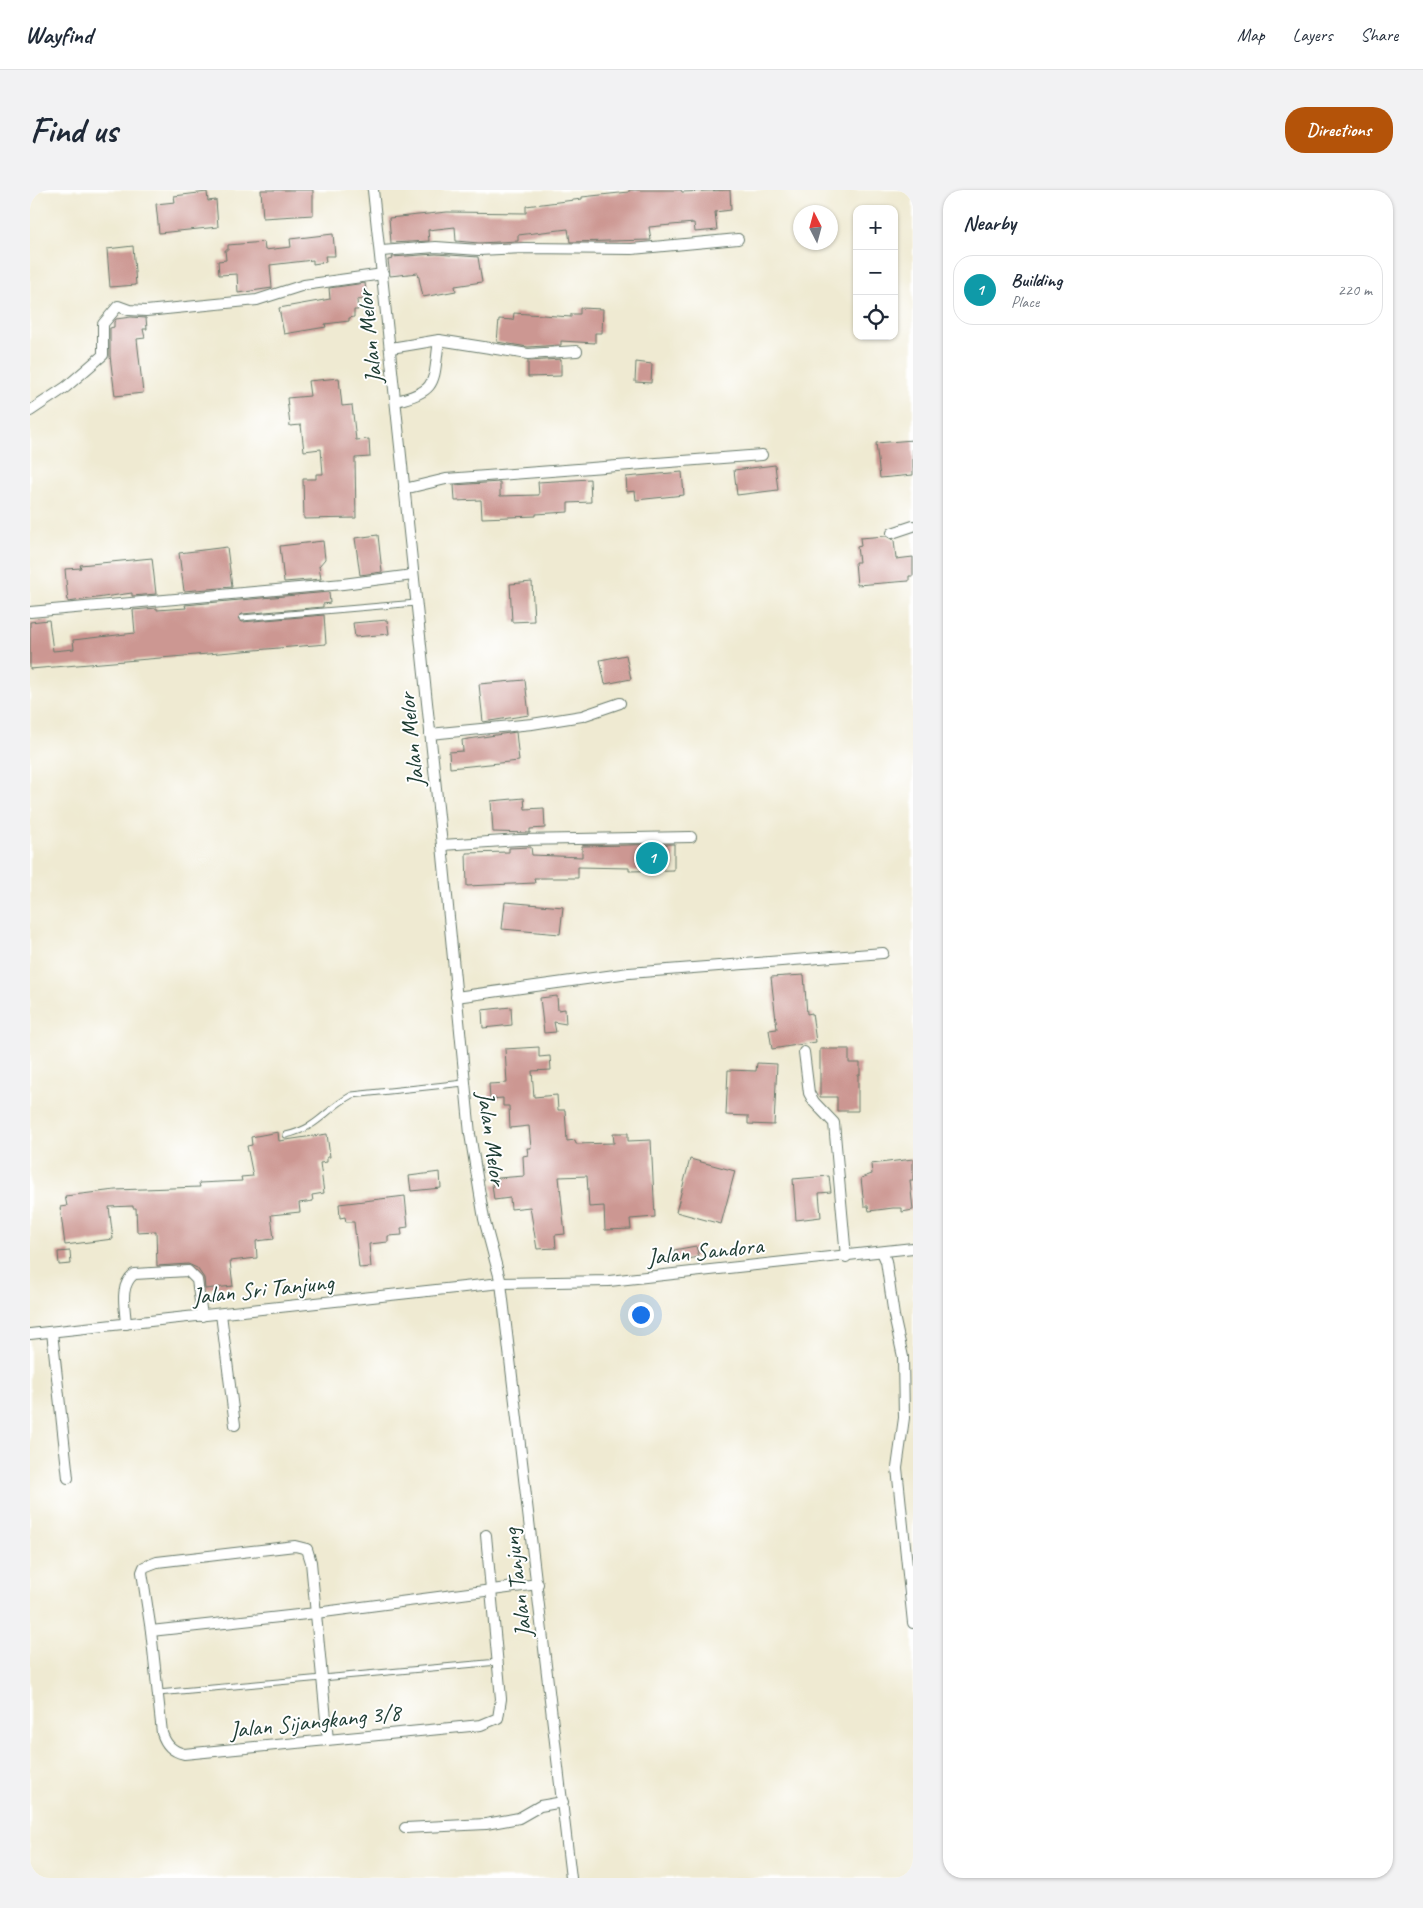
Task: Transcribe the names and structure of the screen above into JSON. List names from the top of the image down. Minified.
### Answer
{"streets":{"street":["Jalan Melor","Jalan Sandora","Jalan Sri Tanjung","Jalan Tanjung","Jalan Sijangkang 3/8"]},"crossings":[["Jalan Melor","Jalan Sandora"],["Jalan Melor","Jalan Sri Tanjung"],["Jalan Melor","Jalan Tanjung"],["Jalan Sandora","Jalan Sri Tanjung"],["Jalan Sandora","Jalan Tanjung"],["Jalan Sri Tanjung","Jalan Tanjung"]],"north":"top","page":{"header":"Wayfind","nav":["Map","Layers","Share"],"buttons":"Directions","title":"Find us","heading":"Nearby","map_buttons":["+","−"],"list":[{"mark":"1","name":"Building","note":"Place","value":"220 m"}],"pins":"1"}}
